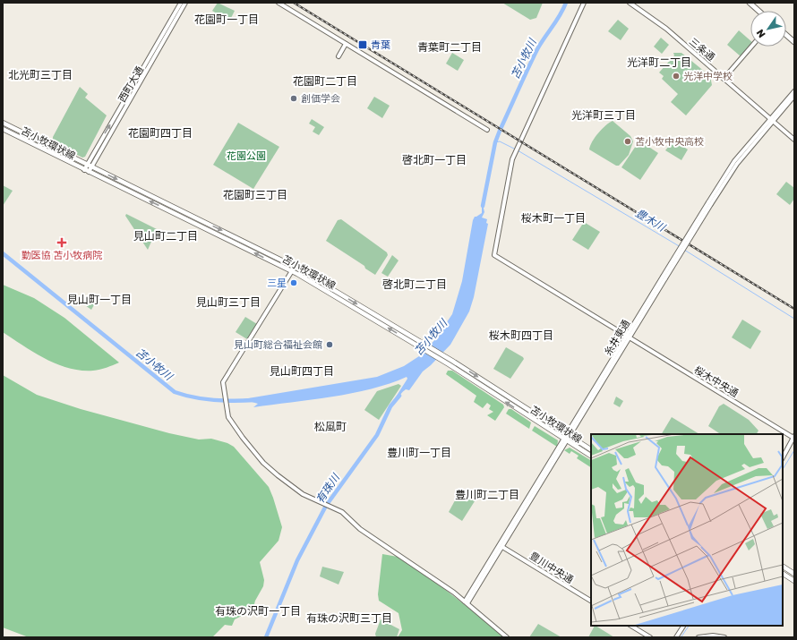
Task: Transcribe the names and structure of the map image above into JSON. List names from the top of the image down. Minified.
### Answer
{"streets":{"main road":["苫小牧環状線"],"street":["三条通","西町大通","糸井東通","桜木中央通","豊川中央通"]},"crossings":[["三条通","糸井東通"],["西町大通","苫小牧環状線"],["苫小牧環状線","糸井東通"],["糸井東通","桜木中央通"],["糸井東通","豊川中央通"]],"districts":["花園町一丁目","青葉町二丁目","光洋町二丁目","北光町三丁目","花園町二丁目","光洋町三丁目","花園町四丁目","啓北町一丁目","花園町三丁目","桜木町一丁目","見山町二丁目","啓北町二丁目","見山町一丁目","見山町三丁目","桜木町四丁目","見山町四丁目","松風町","豊川町一丁目","豊川町二丁目","有珠の沢町一丁目","有珠の沢町三丁目"],"water":["苫小牧川","豊木川","有珠川"],"parks":["花園公園"],"places":{"transit":["青葉"],"other":["光洋中学校","創価学会","苫小牧中央高校","三星","見山町総合福祉会館"],"health":["勤医協 苫小牧病院"]},"north":"bottom left"}
